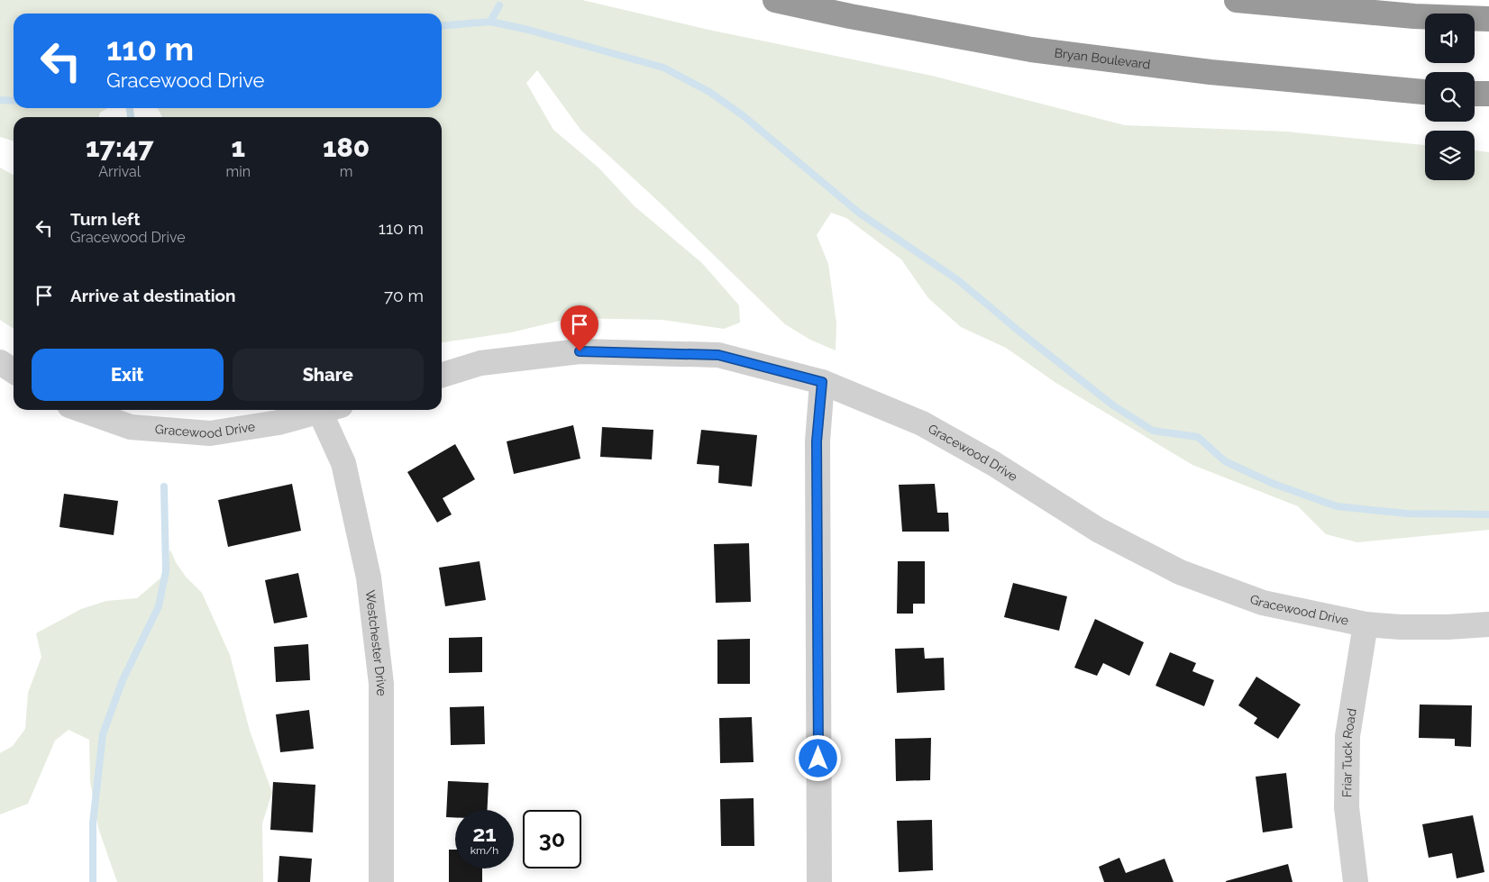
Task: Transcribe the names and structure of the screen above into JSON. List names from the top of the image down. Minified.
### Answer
{"streets":{"highway":["Bryan Boulevard"],"street":["Gracewood Drive","Westchester Drive","Friar Tuck Road"]},"crossings":[["Gracewood Drive","Friar Tuck Road"]],"page":{"turn":["110 m","Gracewood Drive"],"eta":["17:47","Arrival","1","min","180","m"],"list":[{"name":"Turn left","note":"Gracewood Drive","value":"110 m"},{"name":"Arrive at destination","value":"70 m"}],"buttons":["Exit","Share"],"speed":"21 km/h","limit":"30"}}
